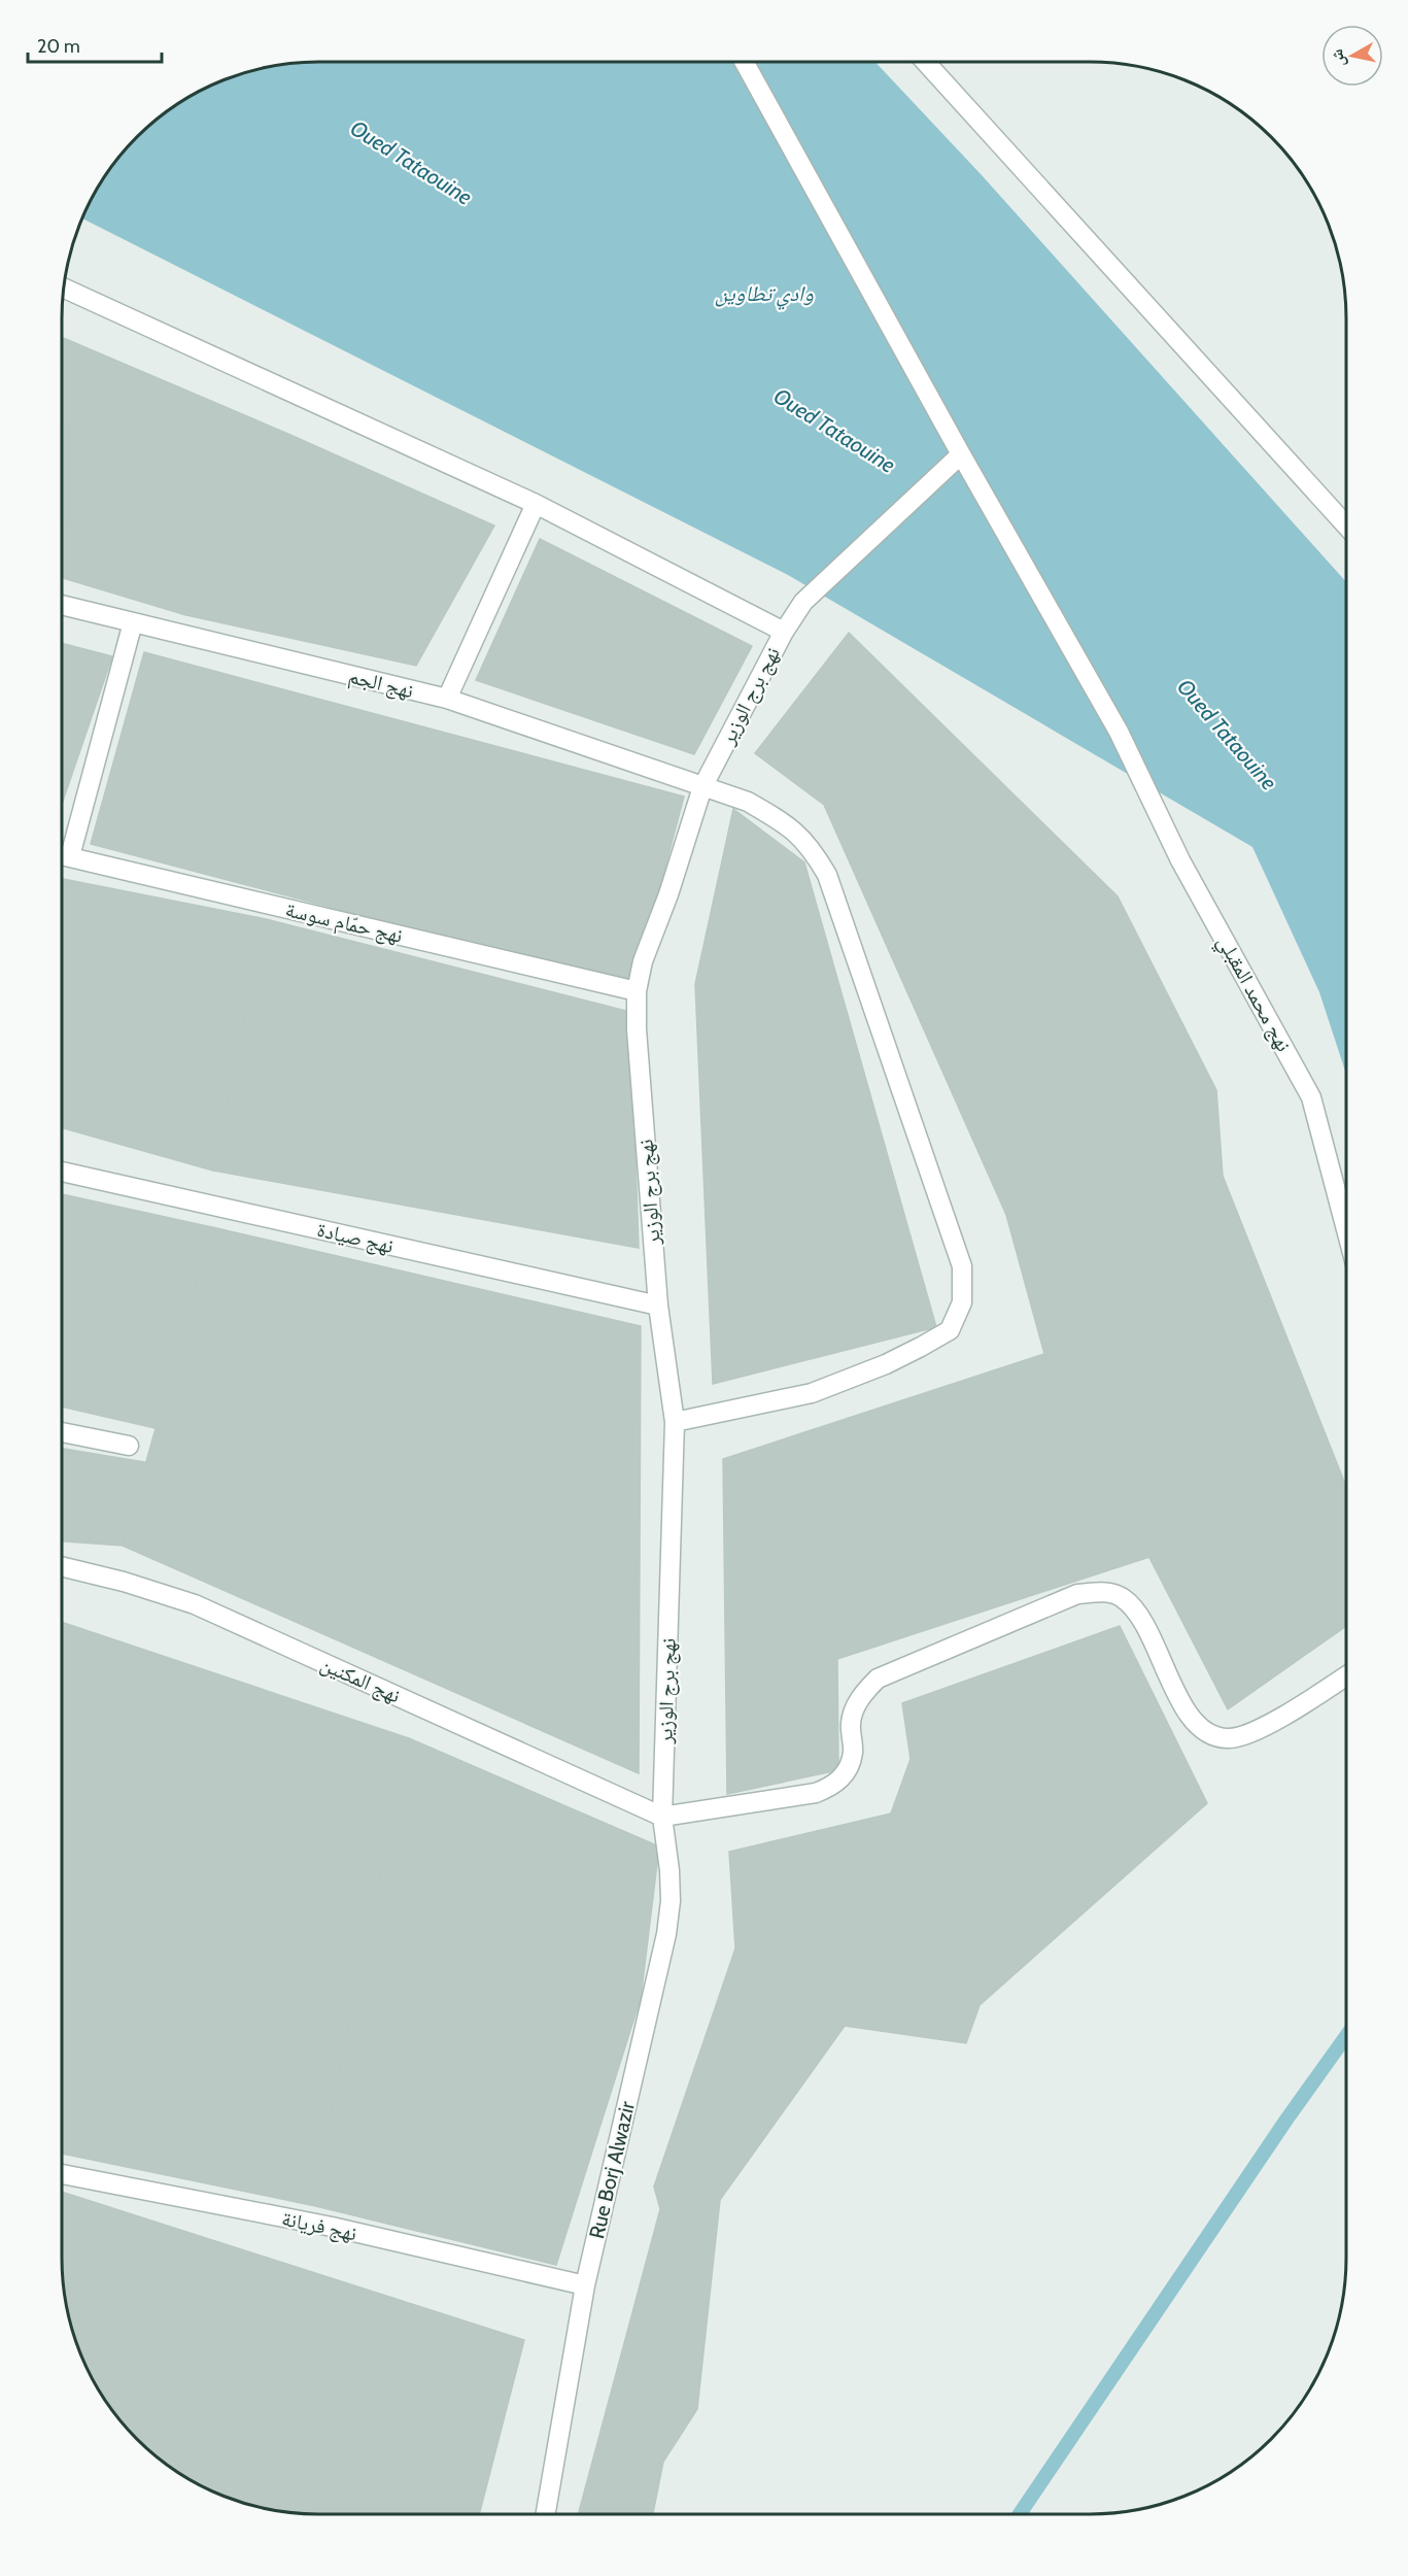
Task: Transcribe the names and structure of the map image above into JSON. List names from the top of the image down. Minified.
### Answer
{"streets":{"street":["نهج الجم","نهج برج الوزير","نهج حمّام سوسة","نهج محمد المقبلي","نهج صيادة","نهج المكنين","Rue Borj Alwazir","نهج فريانة"]},"crossings":[["نهج الجم","نهج برج الوزير"],["نهج برج الوزير","نهج حمّام سوسة"],["نهج برج الوزير","نهج محمد المقبلي"],["نهج برج الوزير","نهج صيادة"],["نهج برج الوزير","نهج المكنين"],["نهج برج الوزير","Rue Borj Alwazir"],["نهج المكنين","Rue Borj Alwazir"],["Rue Borj Alwazir","نهج فريانة"]],"water":["Oued Tataouine","وادي تطاوين"],"scale_bar":"20 m","north":"left"}
